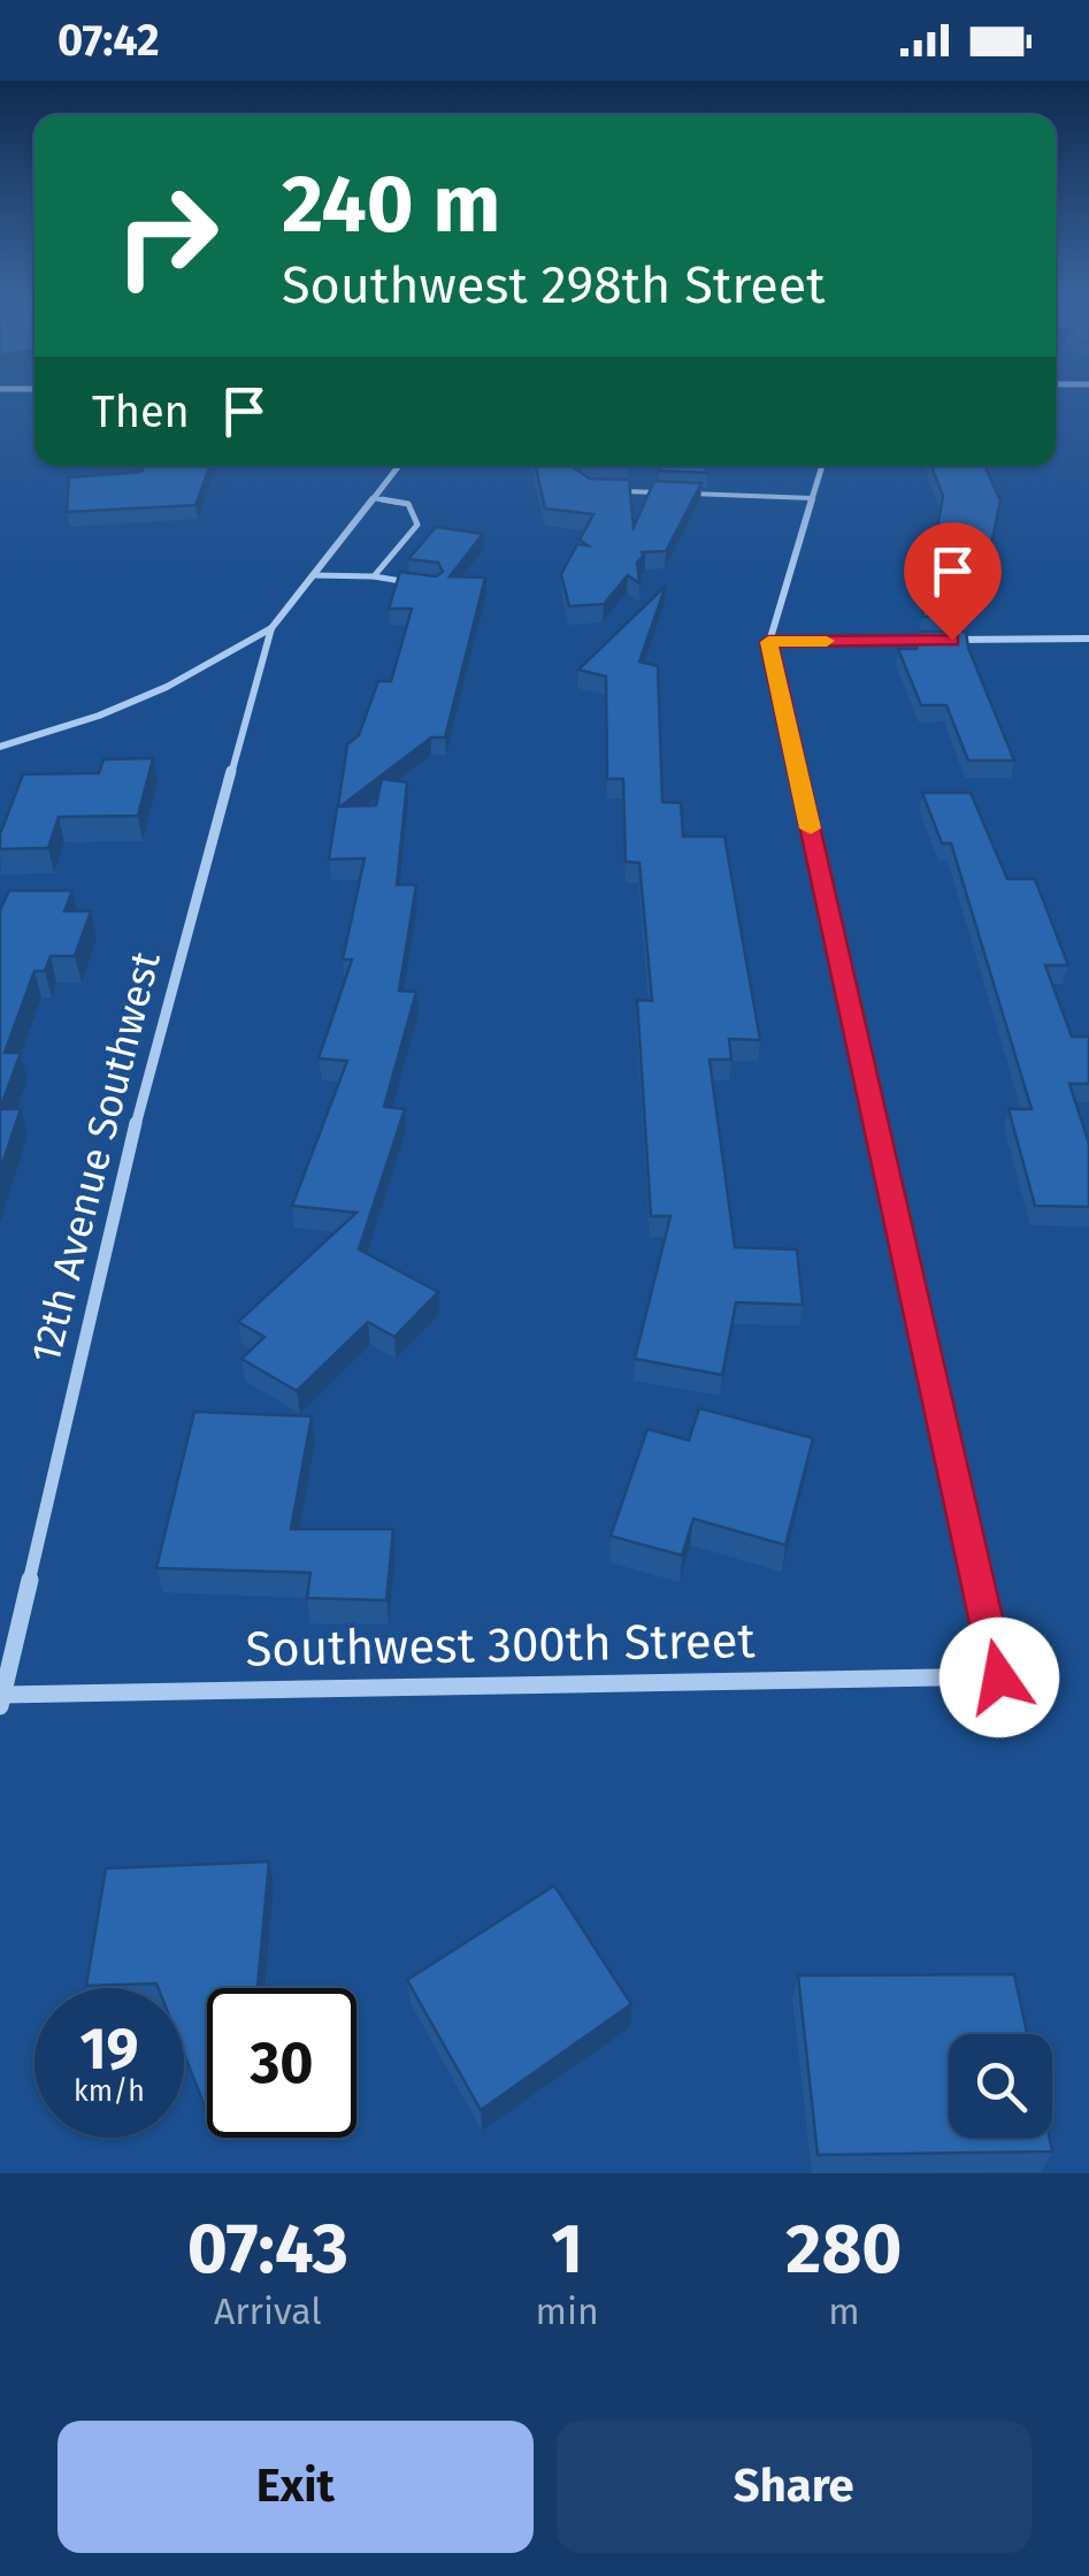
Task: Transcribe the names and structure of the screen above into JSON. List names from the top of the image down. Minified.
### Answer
{"streets":{"street":["12th Avenue Southwest","Southwest 300th Street"]},"crossings":[["12th Avenue Southwest","Southwest 300th Street"]],"page":{"status":"07:42","turn":["240 m","Southwest 298th Street"],"then":"Then","speed":"19 km/h","limit":"30","eta":["07:43","Arrival","1","min","280","m"],"buttons":["Exit","Share"]}}
